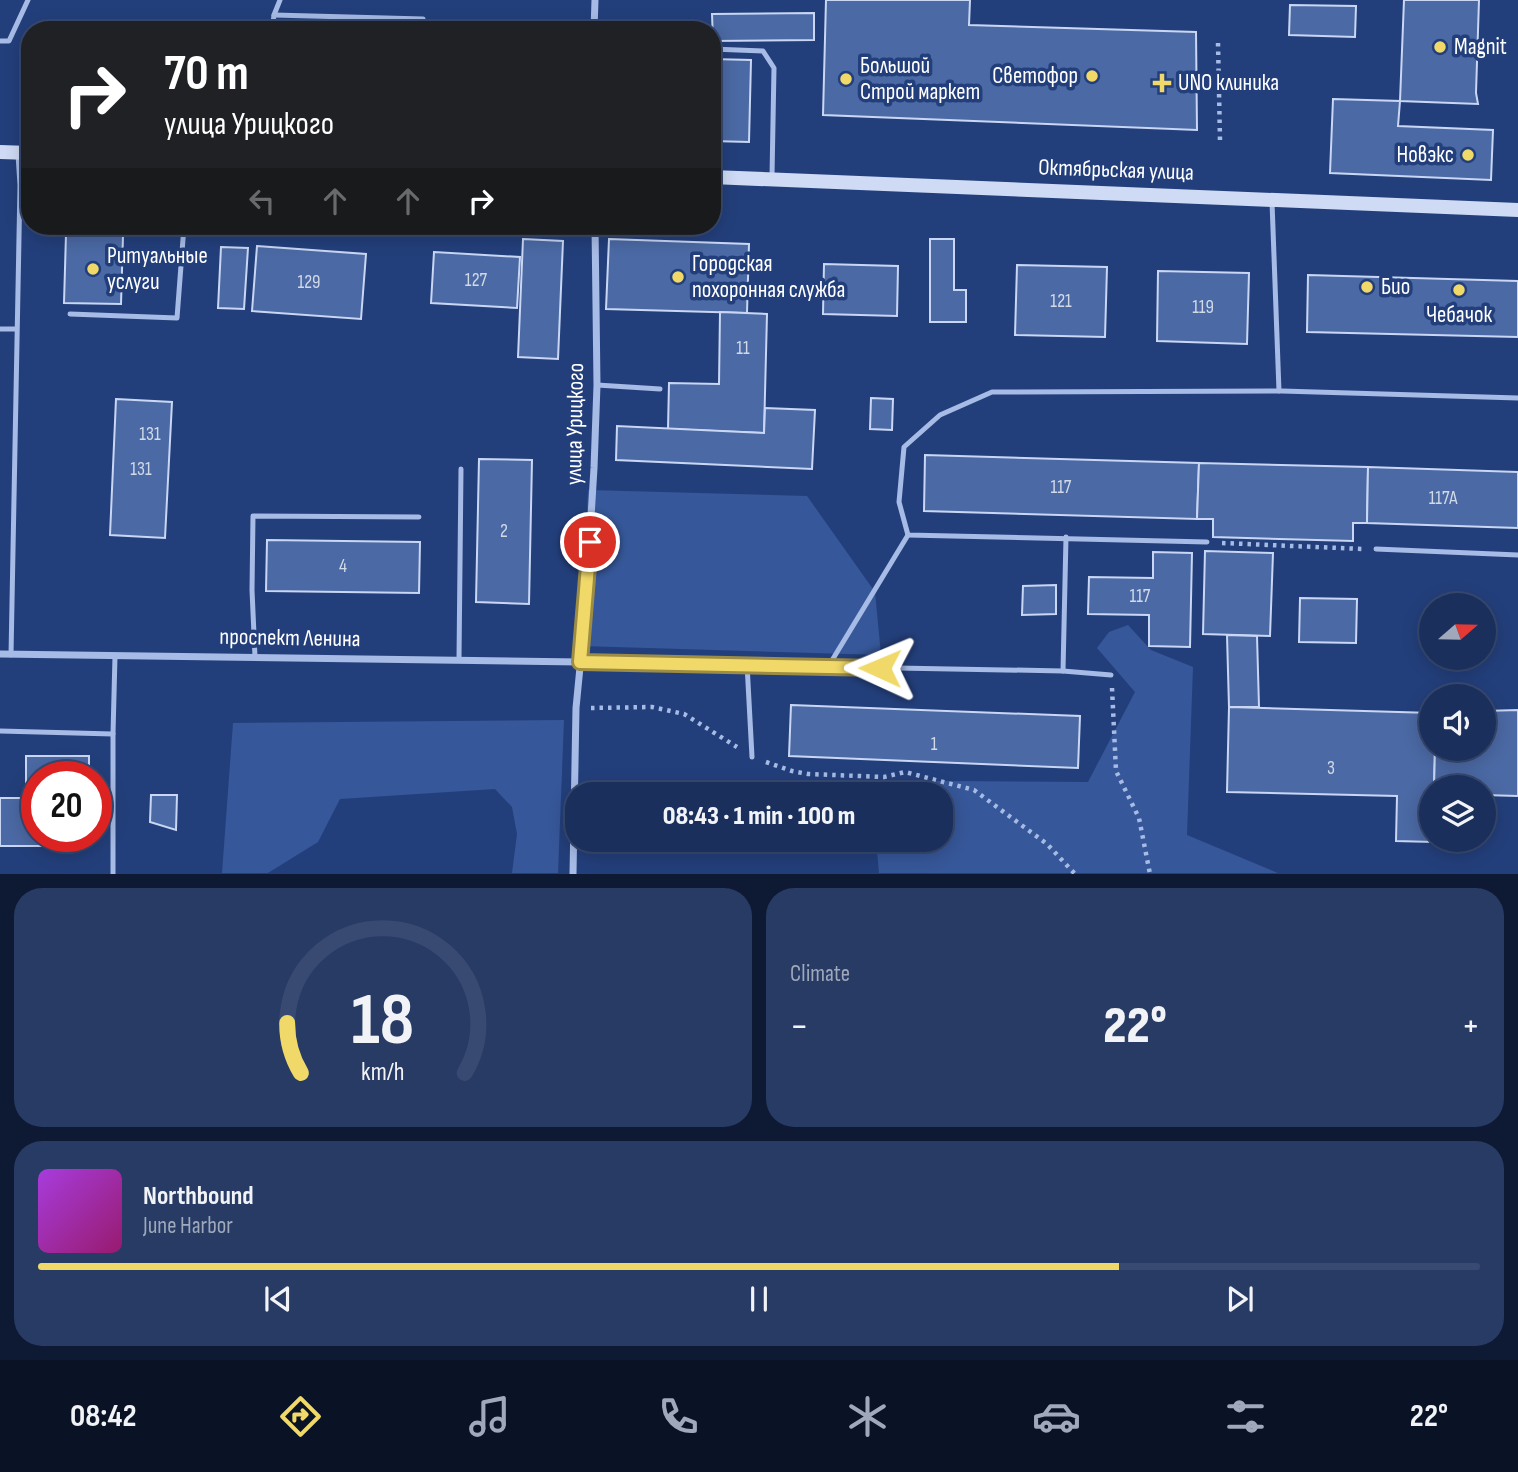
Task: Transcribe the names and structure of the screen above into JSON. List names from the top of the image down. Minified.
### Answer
{"streets":{"main road":["Октябрьская улица"],"street":["улица Урицкого","проспект Ленина"]},"crossings":[["улица Урицкого","проспект Ленина"]],"places":{"other":["Magnit","Светофор","Большой Строй маркет","Новэкс","Ритуальные услуги","Городская похоронная служба","Био","Чебачок"],"health":["UNO клиника"]},"house_numbers":["127","129","121","119","11","131","131","117","117А","2","4","117","1","3"],"north":"right","page":{"turn":["70 m","улица Урицкого"],"limit":"20","trip":"08:43 · 1 min · 100 m","tile":"Climate","heat":["−","22°","+"],"song":["Northbound","June Harbor"],"tabs":["08:42","22°"],"gauge":["18","km/h"]}}
